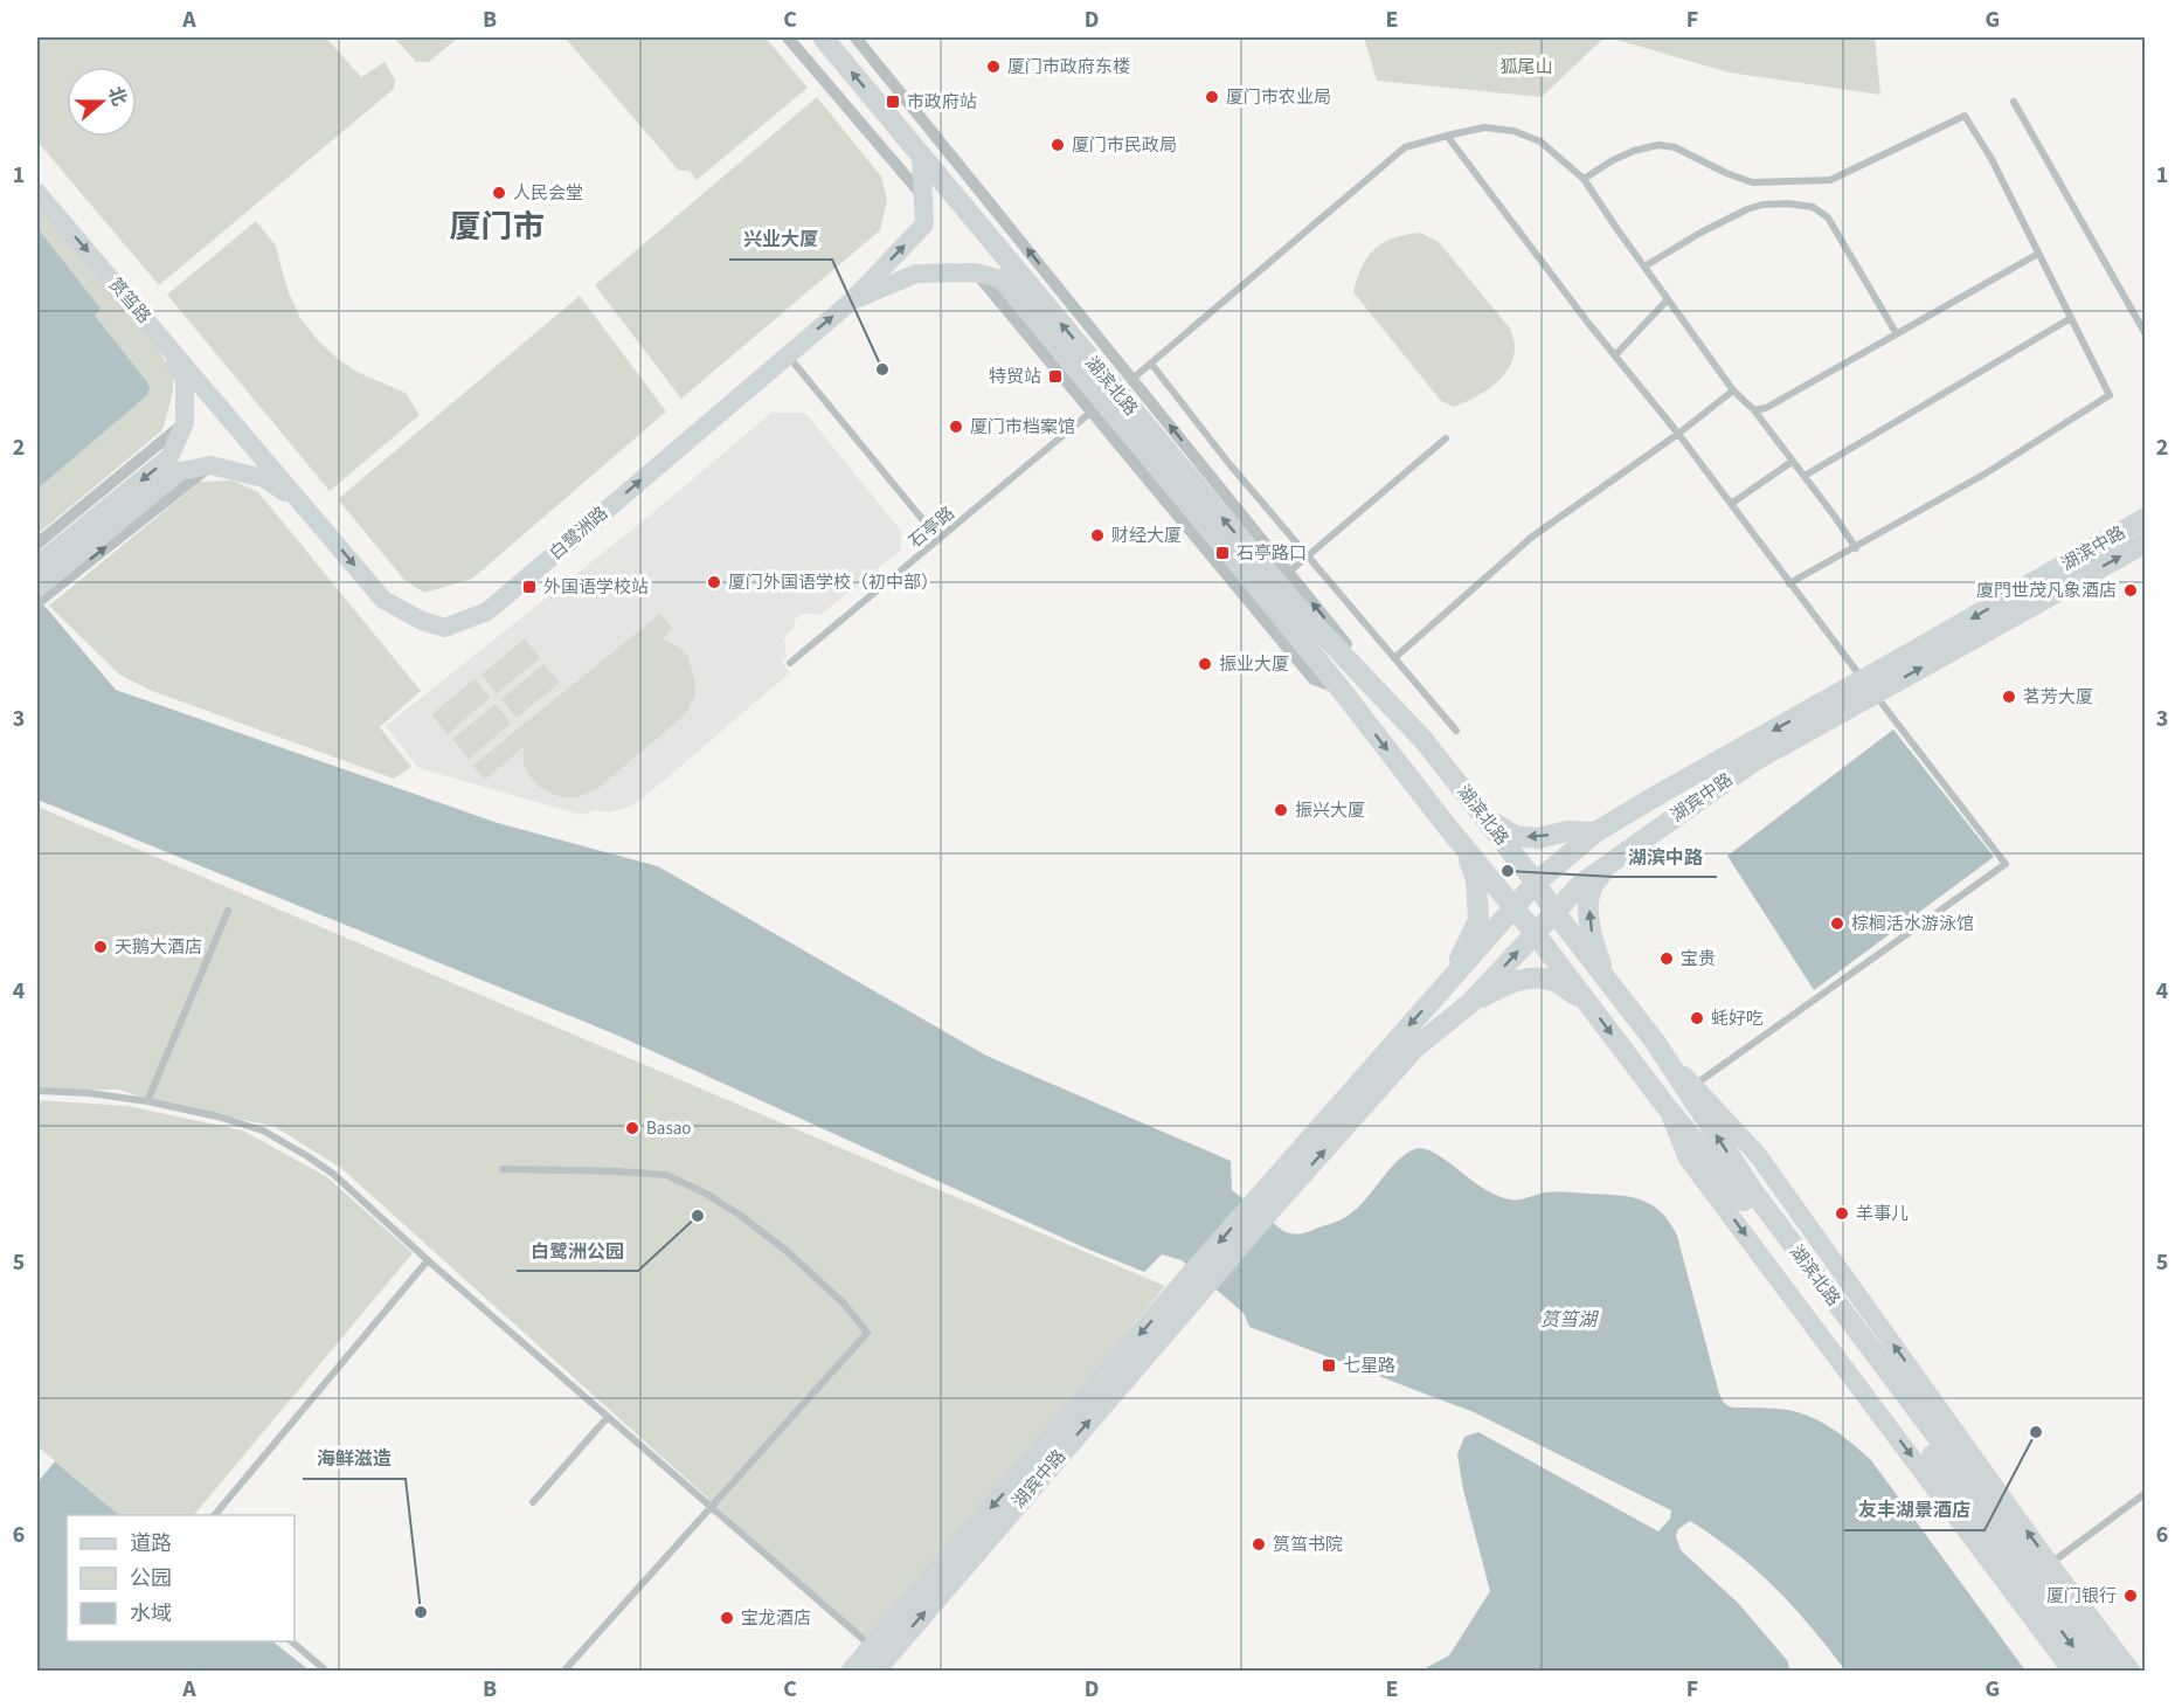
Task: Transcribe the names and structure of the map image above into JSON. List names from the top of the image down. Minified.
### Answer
{"streets":{"main road":["筼筜路","湖滨北路","白鹭洲路","湖滨中路","湖宾中路"],"street":["石亭路"]},"crossings":[["筼筜路","白鹭洲路"],["湖滨北路","白鹭洲路"],["湖滨北路","湖滨中路"],["湖滨北路","湖宾中路"],["湖滨中路","湖宾中路"]],"one_way":["筼筜路","白鹭洲路","湖滨中路","湖宾中路"],"districts":["厦门市"],"water":["筼筜湖"],"parks":["狐尾山"],"places":{"other":["厦门市政府东楼","厦门市农业局","厦门市民政局","人民会堂","兴业大厦","厦门市档案馆","财经大厦","厦门外国语学校（初中部）","廈門世茂凡象酒店","振业大厦","茗芳大厦","振兴大厦","湖滨中路","棕榈活水游泳馆","天鹅大酒店","宝贵","蚝好吃","Basao","羊事儿","白鹭洲公园","友丰湖景酒店","筼筜书院","厦门银行","海鲜滋造","宝龙酒店"],"transit":["市政府站","特贸站","石亭路口","外国语学校站","七星路"]},"legend":["道路","公园","水域"],"north":"right","grid":{"columns":["A","B","C","D","E","F","G"],"rows":["1","2","3","4","5","6"]}}
